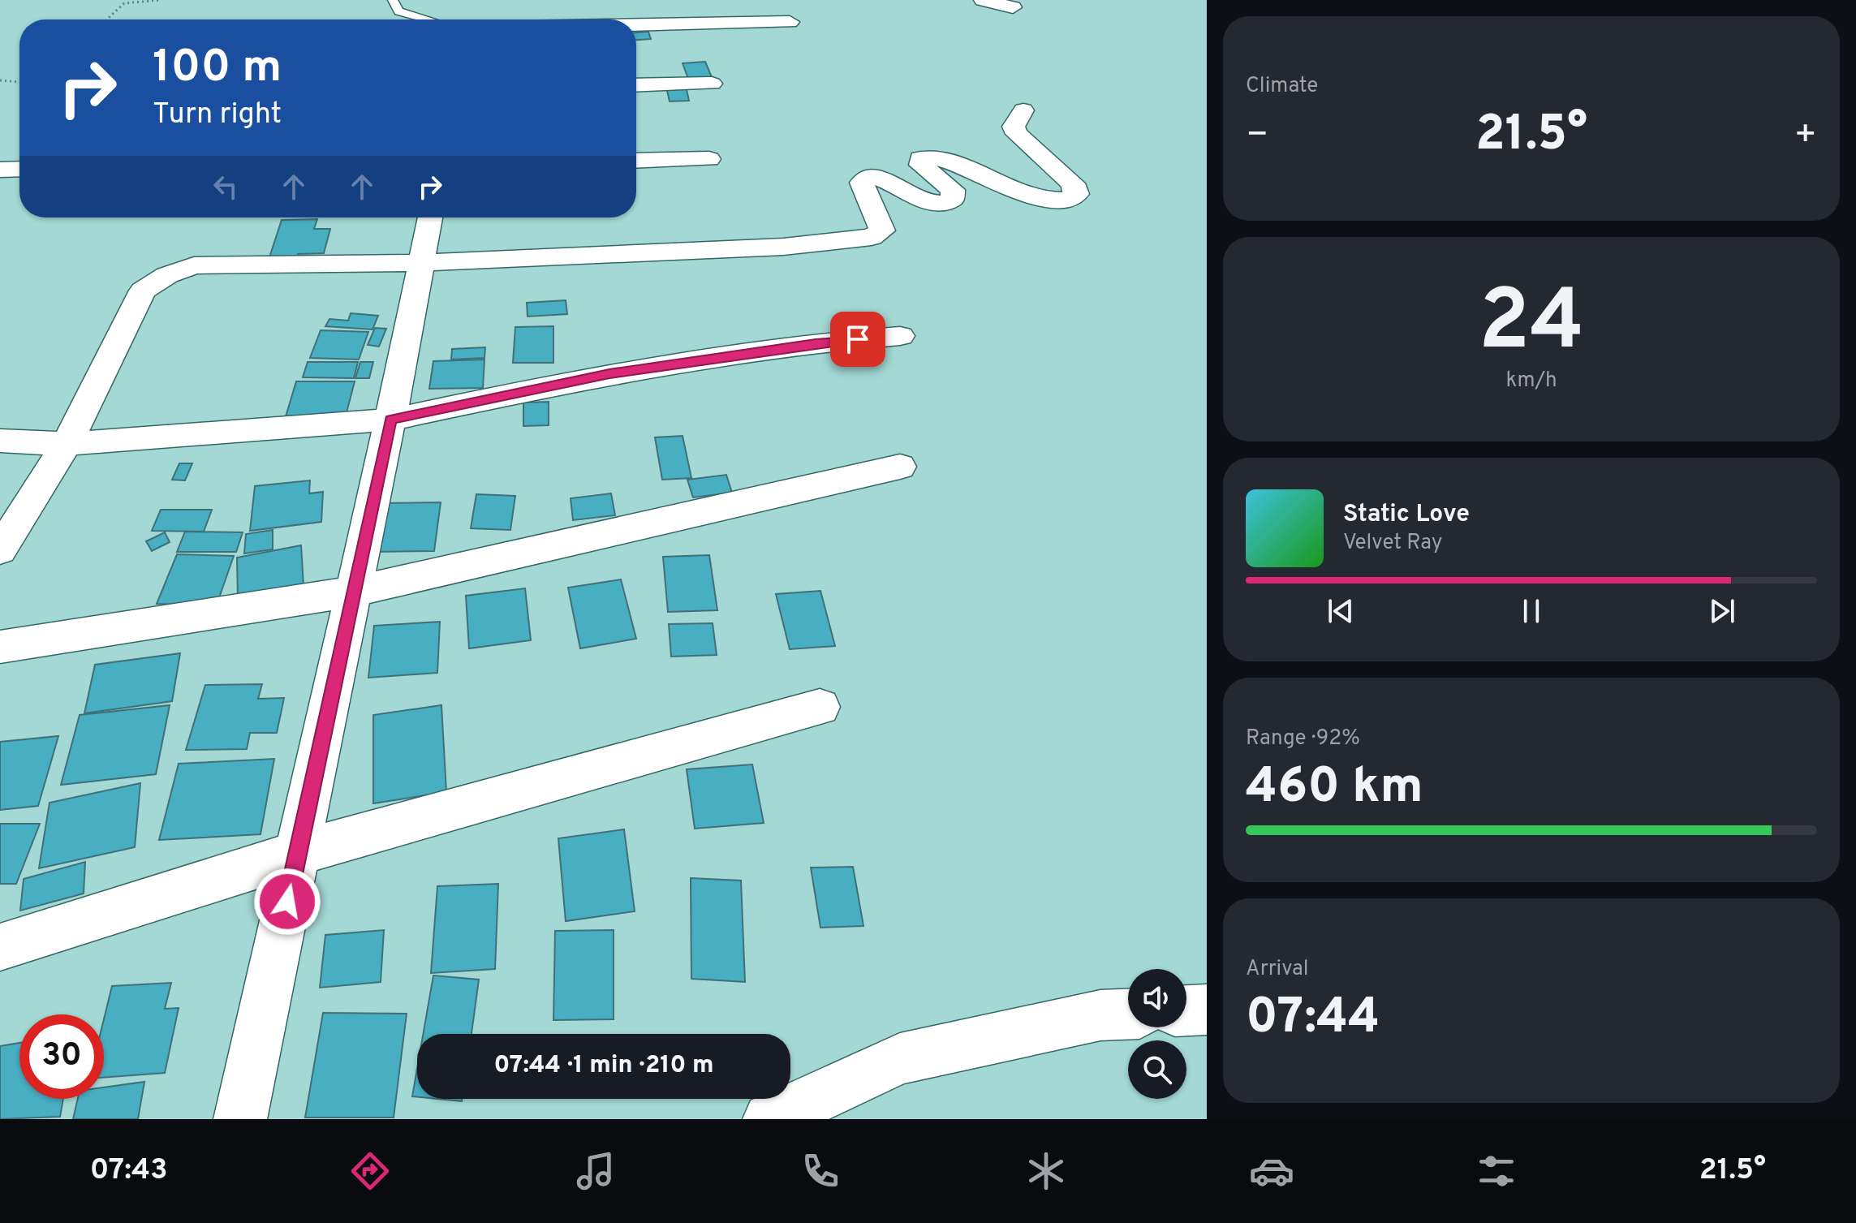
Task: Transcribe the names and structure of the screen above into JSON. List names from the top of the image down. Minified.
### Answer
{"page":{"tile":["Climate",["24","km/h"],["Range · 92%","460 km"],["Arrival","07:44"]],"turn":["100 m","Turn right"],"heat":["−","21.5°","+"],"song":["Static Love","Velvet Ray"],"limit":"30","trip":"07:44 · 1 min · 210 m","tabs":["07:43","21.5°"]}}
